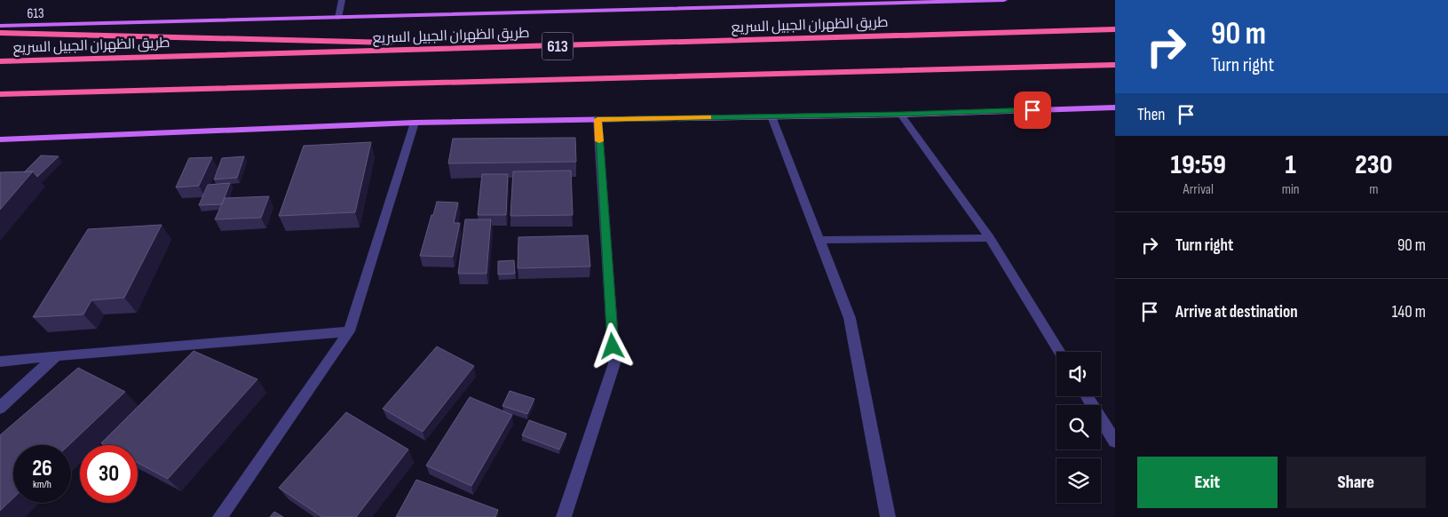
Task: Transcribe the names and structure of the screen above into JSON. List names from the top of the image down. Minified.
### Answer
{"streets":{"highway":["613","طريق الظهران الجبيل السريع"]},"page":{"turn":["90 m","Turn right"],"then":"Then","eta":["19:59","Arrival","1","min","230","m"],"list":[{"name":"Turn right","value":"90 m"},{"name":"Arrive at destination","value":"140 m"}],"speed":"26 km/h","limit":"30","buttons":["Exit","Share"]}}
